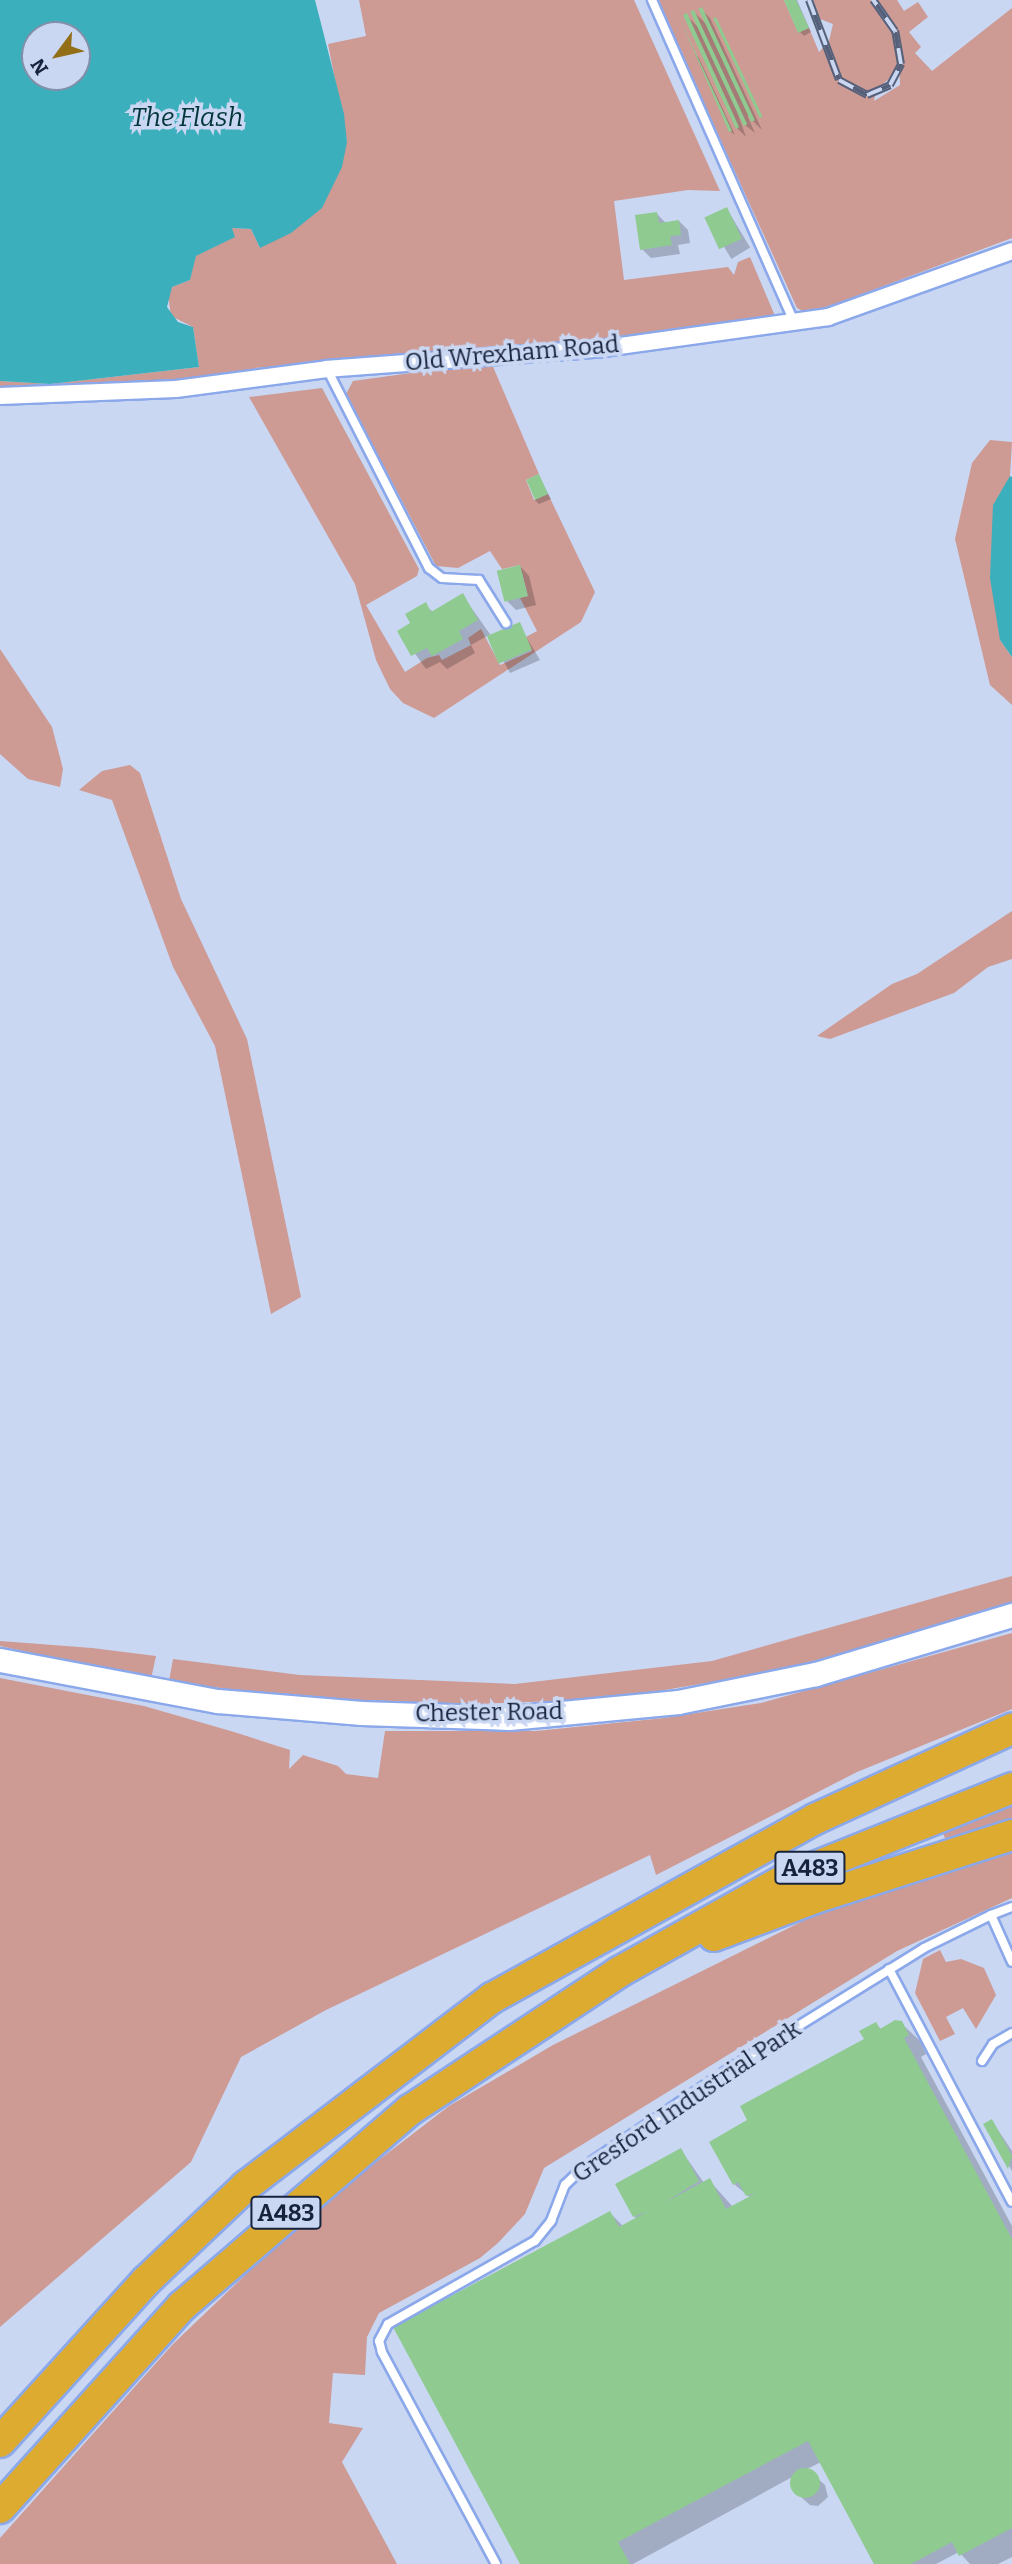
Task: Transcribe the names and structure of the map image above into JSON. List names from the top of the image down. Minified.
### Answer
{"streets":{"highway":["A483"],"main road":["Chester Road"],"street":["Old Wrexham Road"],"lane":["Gresford Industrial Park"]},"water":["The Flash"],"north":"bottom left"}
